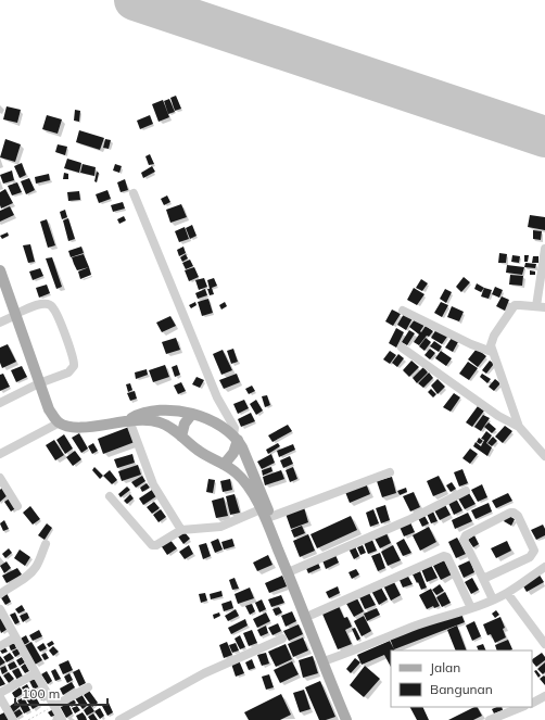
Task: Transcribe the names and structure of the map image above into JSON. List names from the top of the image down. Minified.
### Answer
{"legend":["Jalan","Bangunan"],"scale_bar":"100 m"}
